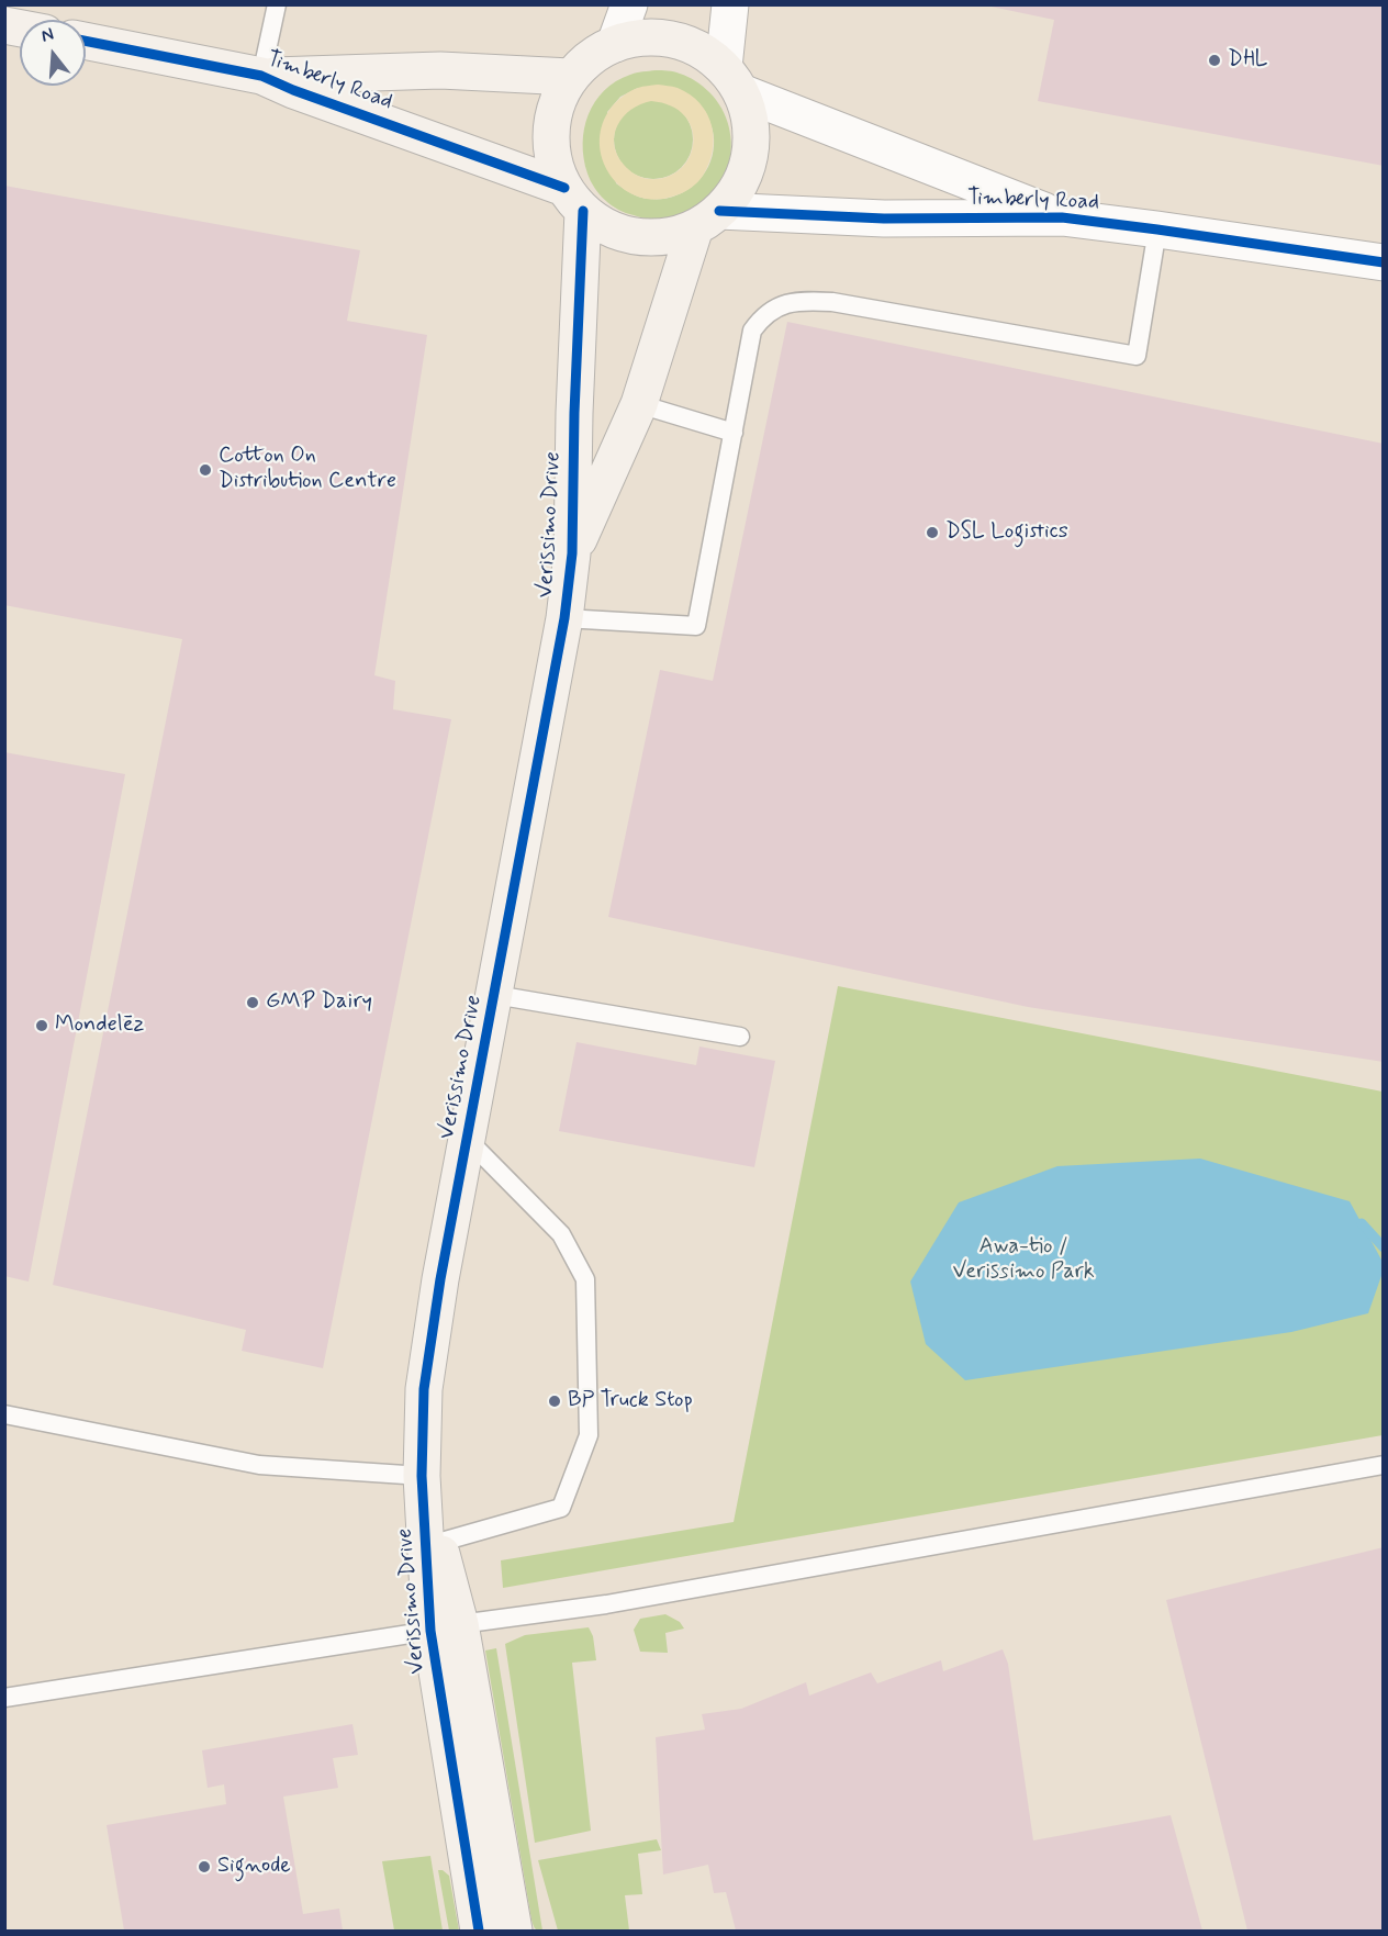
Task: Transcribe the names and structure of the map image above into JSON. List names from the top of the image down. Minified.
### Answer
{"streets":{"street":["Timberly Road","Verissimo Drive"]},"crossings":[["Timberly Road","Verissimo Drive"]],"parks":["Awa-tio / Verissimo Park"],"places":["DHL","Cotton On Distribution Centre","DSL Logistics","GMP Dairy","Mondelēz","BP Truck Stop","Signode"],"north":"top"}
